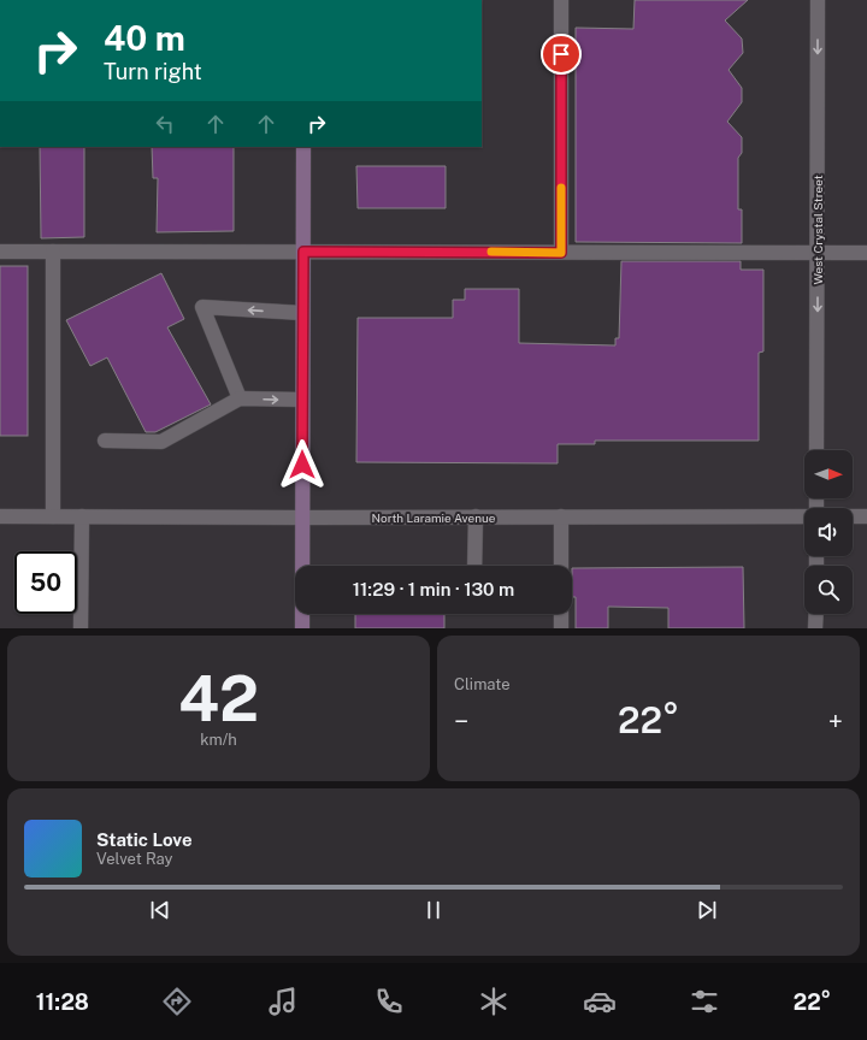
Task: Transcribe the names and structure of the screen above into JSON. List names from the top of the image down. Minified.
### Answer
{"streets":{"street":["West Crystal Street","North Laramie Avenue"]},"one_way":["West Crystal Street"],"north":"right","page":{"turn":["40 m","Turn right"],"limit":"50","trip":"11:29 · 1 min · 130 m","tile":[["42","km/h"],"Climate"],"heat":["−","22°","+"],"song":["Static Love","Velvet Ray"],"tabs":["11:28","22°"]}}
